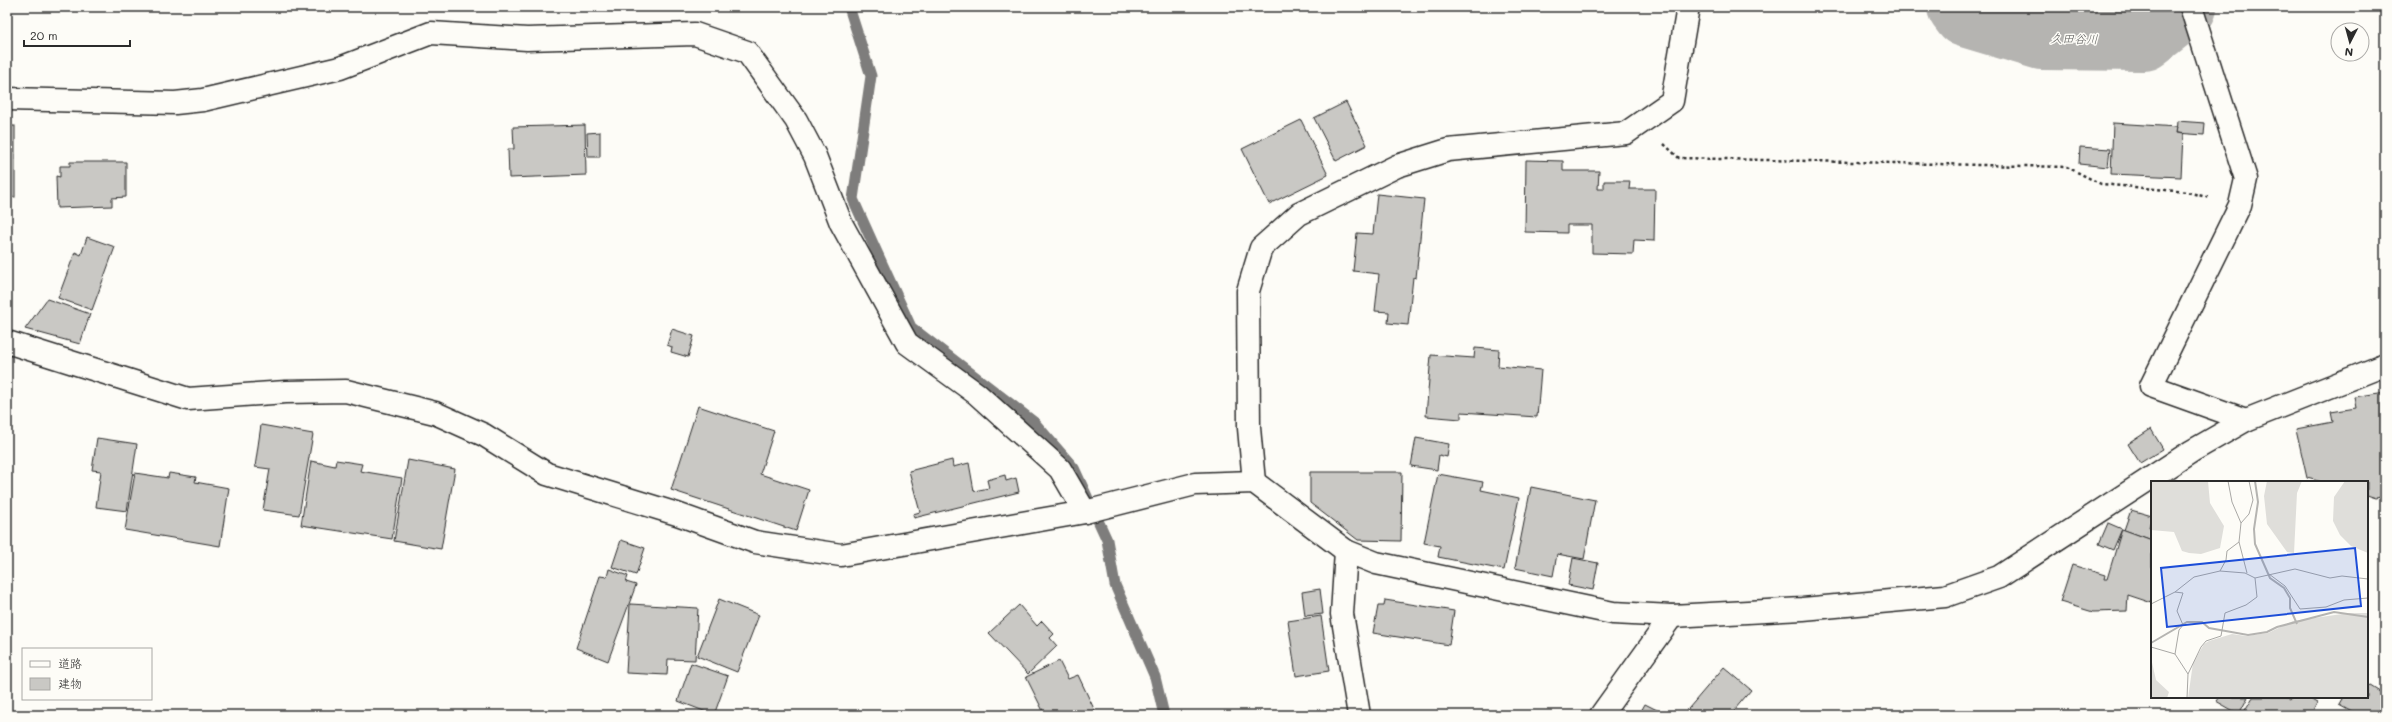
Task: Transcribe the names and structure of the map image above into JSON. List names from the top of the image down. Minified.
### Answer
{"water":["久田谷川"],"legend":["道路","建物"],"scale_bar":"20 m","north":"bottom"}
